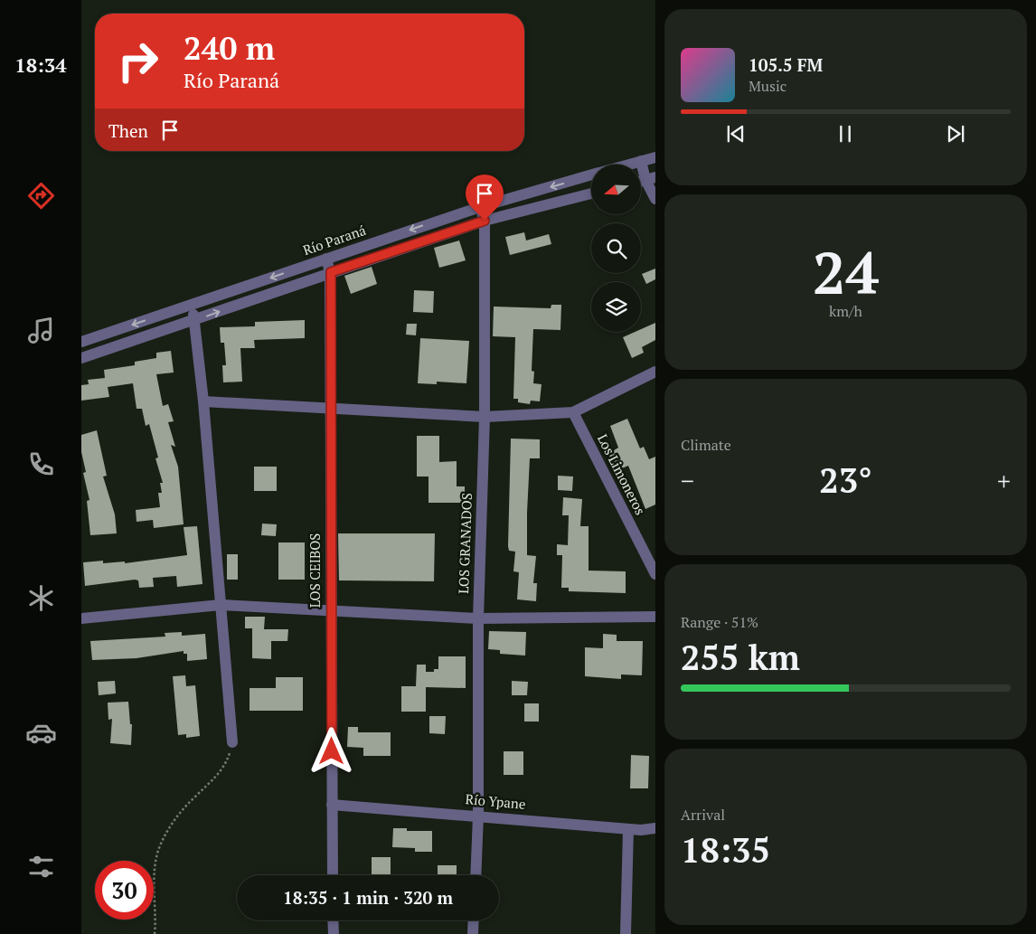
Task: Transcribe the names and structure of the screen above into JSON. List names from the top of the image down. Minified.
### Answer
{"streets":{"street":["Río Paraná","Los Limoneros","LOS GRANADOS","LOS CEIBOS","Río Ypane"]},"crossings":[["Río Paraná","LOS GRANADOS"],["Río Paraná","LOS CEIBOS"],["LOS GRANADOS","Río Ypane"],["LOS CEIBOS","Río Ypane"]],"north":"left","page":{"tabs":"18:34","turn":["240 m","Río Paraná"],"song":["105.5 FM","Music"],"then":"Then","tile":[["24","km/h"],"Climate",["Range · 51%","255 km"],["Arrival","18:35"]],"heat":["−","23°","+"],"limit":"30","trip":"18:35 · 1 min · 320 m"}}
